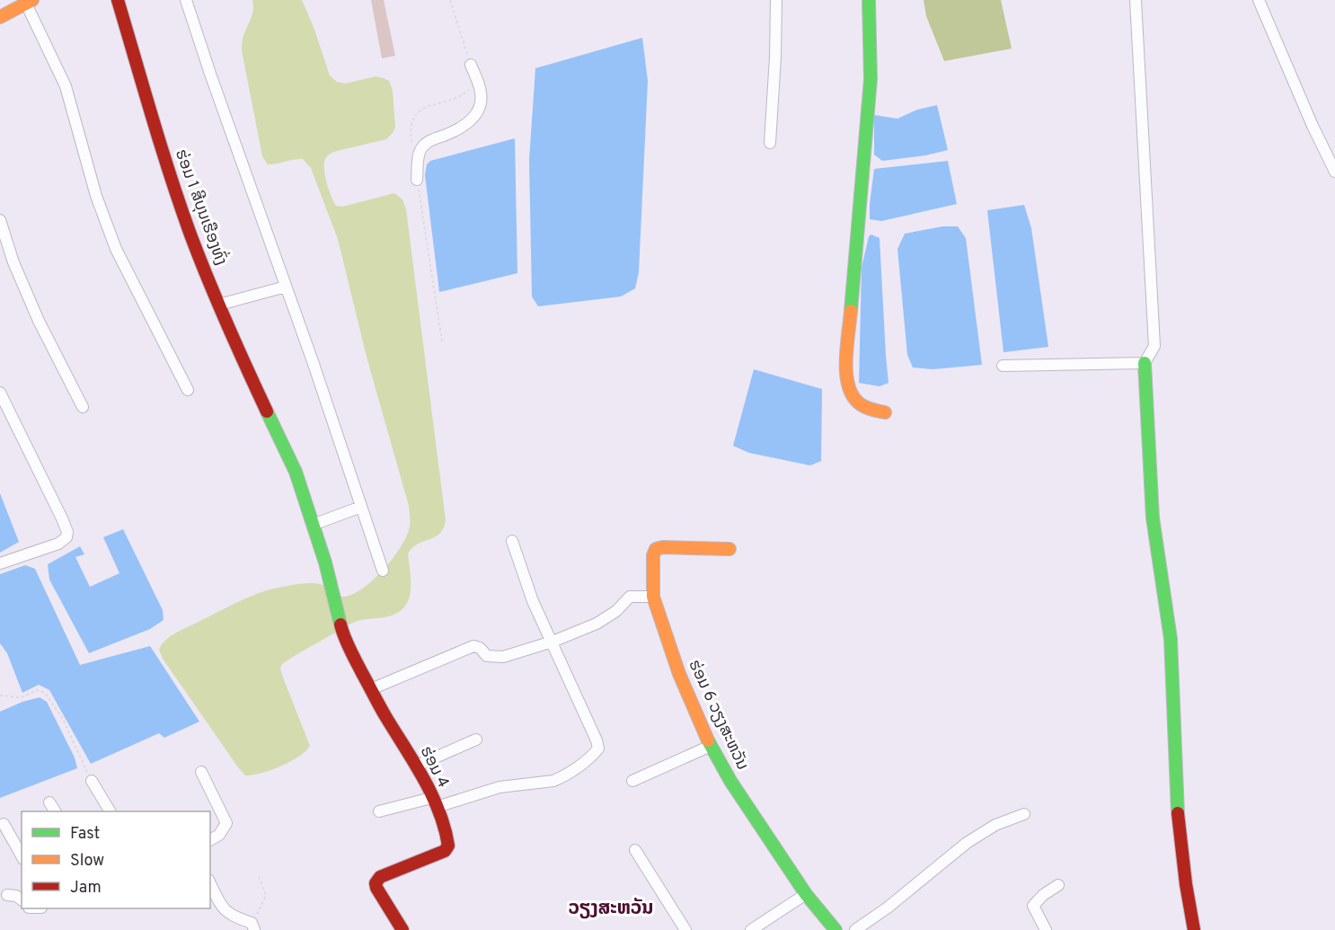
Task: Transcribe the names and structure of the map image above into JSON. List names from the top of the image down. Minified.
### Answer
{"streets":{"main road":["ຮ່ອມ 1 ສີບຸນເຮືອງທົ່ງ","ຮ່ອມ 6 ວຽງສະຫວັນ","ຮ່ອມ 4"]},"crossings":[["ຮ່ອມ 1 ສີບຸນເຮືອງທົ່ງ","ຮ່ອມ 4"]],"districts":["ວຽງສະຫວັນ"],"legend":["Fast","Slow","Jam"]}
